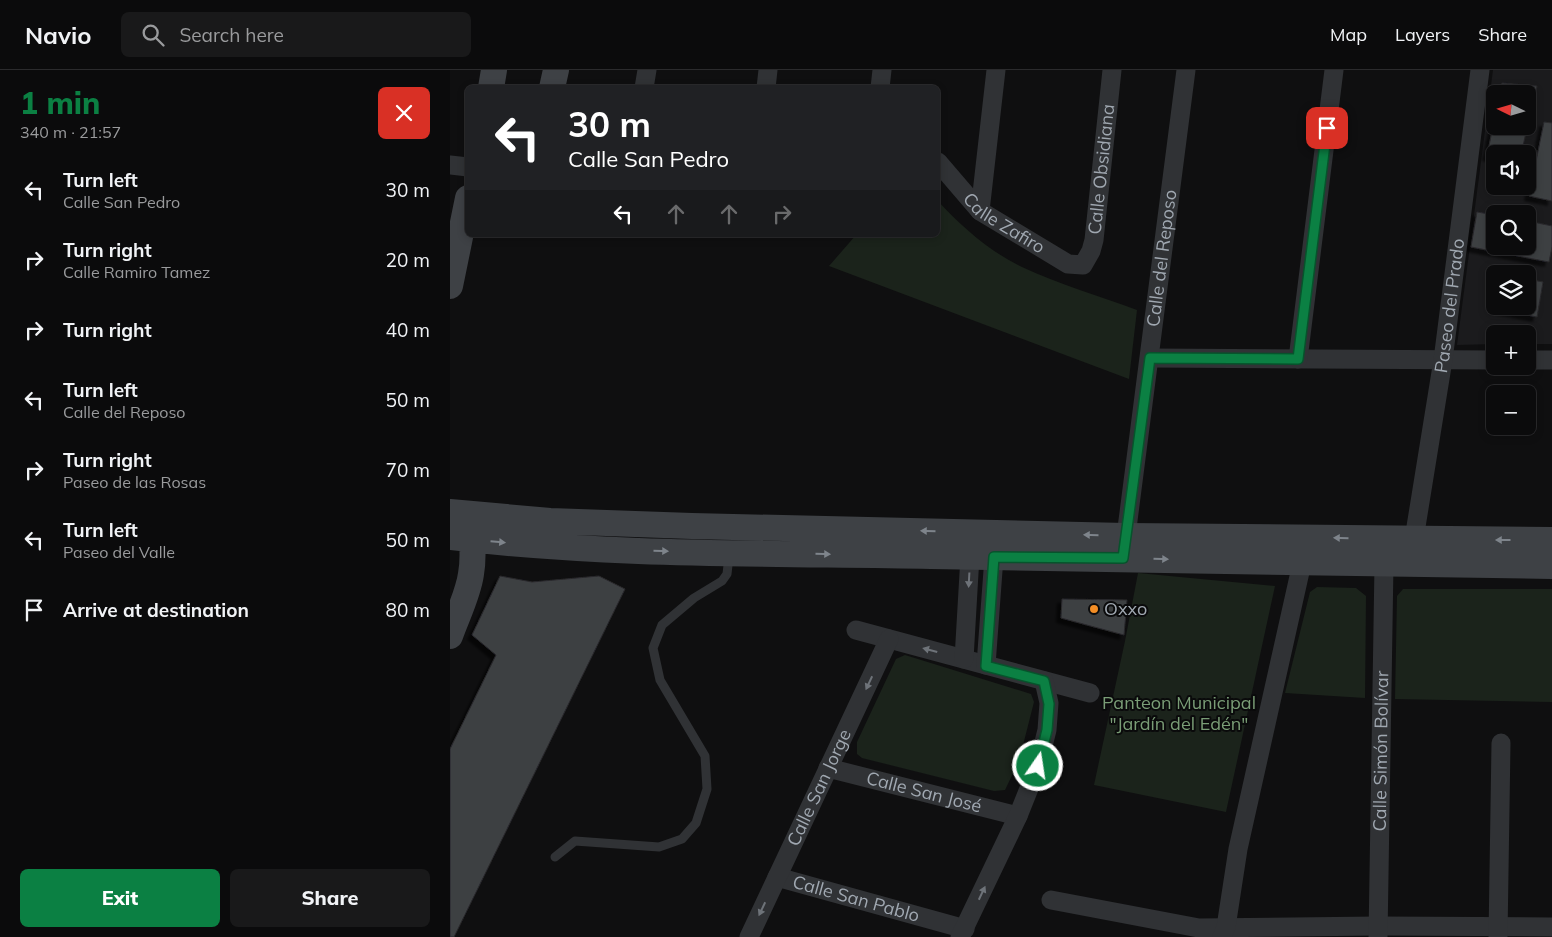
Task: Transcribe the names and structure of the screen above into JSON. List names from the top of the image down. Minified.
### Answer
{"streets":{"street":["Calle Obsidiana","Calle Zafiro","Calle del Reposo","Paseo del Prado","Calle Simón Bolívar","Calle San Jorge","Calle San José","Calle San Pablo"]},"crossings":[["Calle Obsidiana","Calle Zafiro"],["Calle San Jorge","Calle San José"],["Calle San Jorge","Calle San Pablo"]],"one_way":["Calle San Jorge"],"parks":["Panteon Municipal \"Jardín del Edén\""],"places":["Oxxo"],"north":"left","page":{"header":"Navio","search":"Search here","nav":["Map","Layers","Share"],"heading":["1 min","340 m · 21:57"],"map_buttons":["+","−"],"turn":["30 m","Calle San Pedro"],"list":[{"name":"Turn left","note":"Calle San Pedro","value":"30 m"},{"name":"Turn right","note":"Calle Ramiro Tamez","value":"20 m"},{"name":"Turn right","value":"40 m"},{"name":"Turn left","note":"Calle del Reposo","value":"50 m"},{"name":"Turn right","note":"Paseo de las Rosas","value":"70 m"},{"name":"Turn left","note":"Paseo del Valle","value":"50 m"},{"name":"Arrive at destination","value":"80 m"}],"buttons":["Exit","Share"]}}
